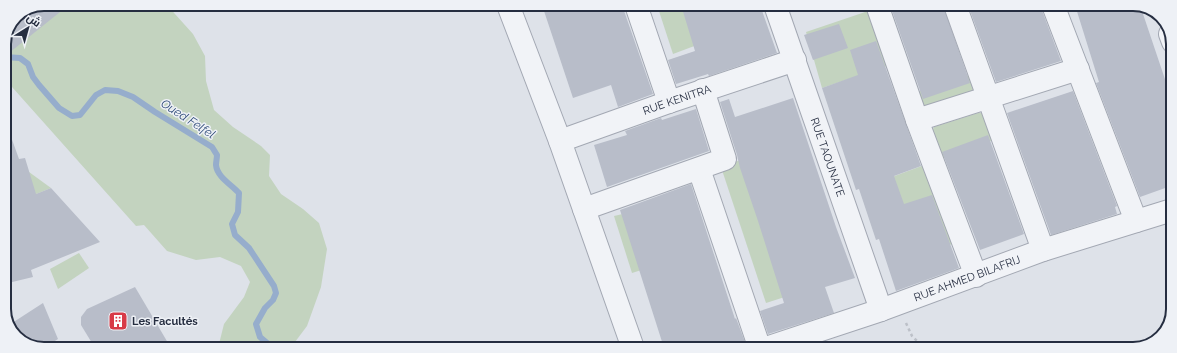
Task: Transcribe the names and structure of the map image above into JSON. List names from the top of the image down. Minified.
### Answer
{"streets":{"street":["RUE KENITRA","RUE TAOUNATE","RUE AHMED BILAFRIJ"]},"crossings":[["RUE KENITRA","RUE TAOUNATE"],["RUE TAOUNATE","RUE AHMED BILAFRIJ"]],"water":["Oued Felfel"],"places":{"building":["Les Facultés"]},"north":"top right"}
